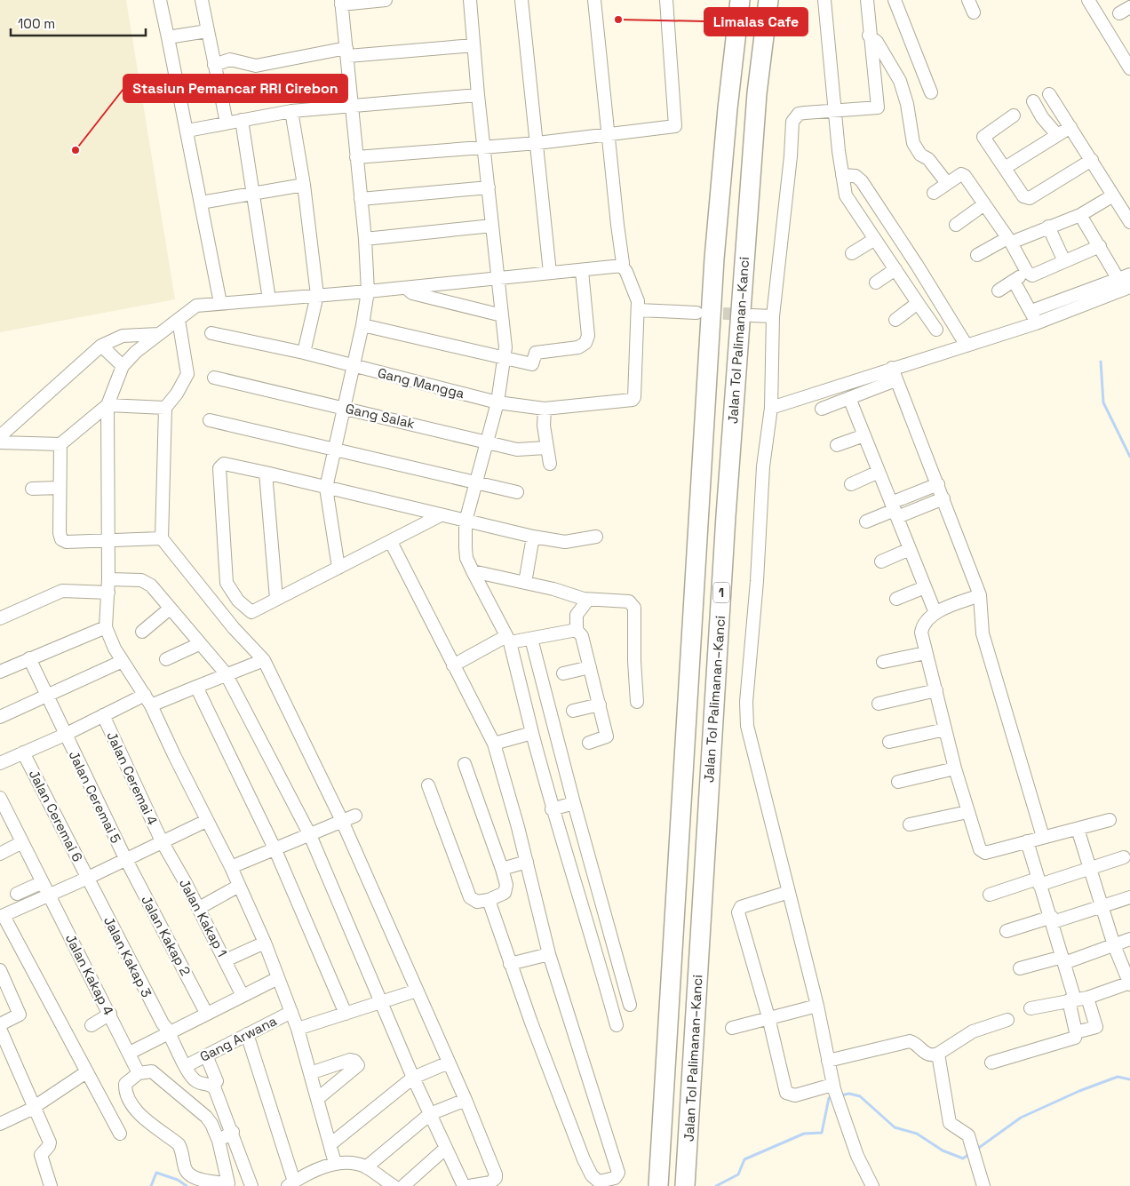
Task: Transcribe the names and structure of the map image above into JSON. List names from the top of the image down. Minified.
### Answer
{"streets":{"highway":["Jalan Tol Palimanan–Kanci","1"],"street":["Gang Mangga","Gang Salak","Jalan Ceremai 4","Jalan Ceremai 5","Jalan Ceremai 6","Jalan Kakap 1","Jalan Kakap 2","Jalan Kakap 3","Jalan Kakap 4","Gang Arwana"]},"crossings":[["Jalan Ceremai 4","Jalan Kakap 1"],["Jalan Ceremai 5","Jalan Kakap 2"],["Jalan Ceremai 6","Jalan Kakap 3"],["Jalan Kakap 3","Gang Arwana"]],"places":["Limalas Cafe","Stasiun Pemancar RRI Cirebon"],"scale_bar":"100 m"}
